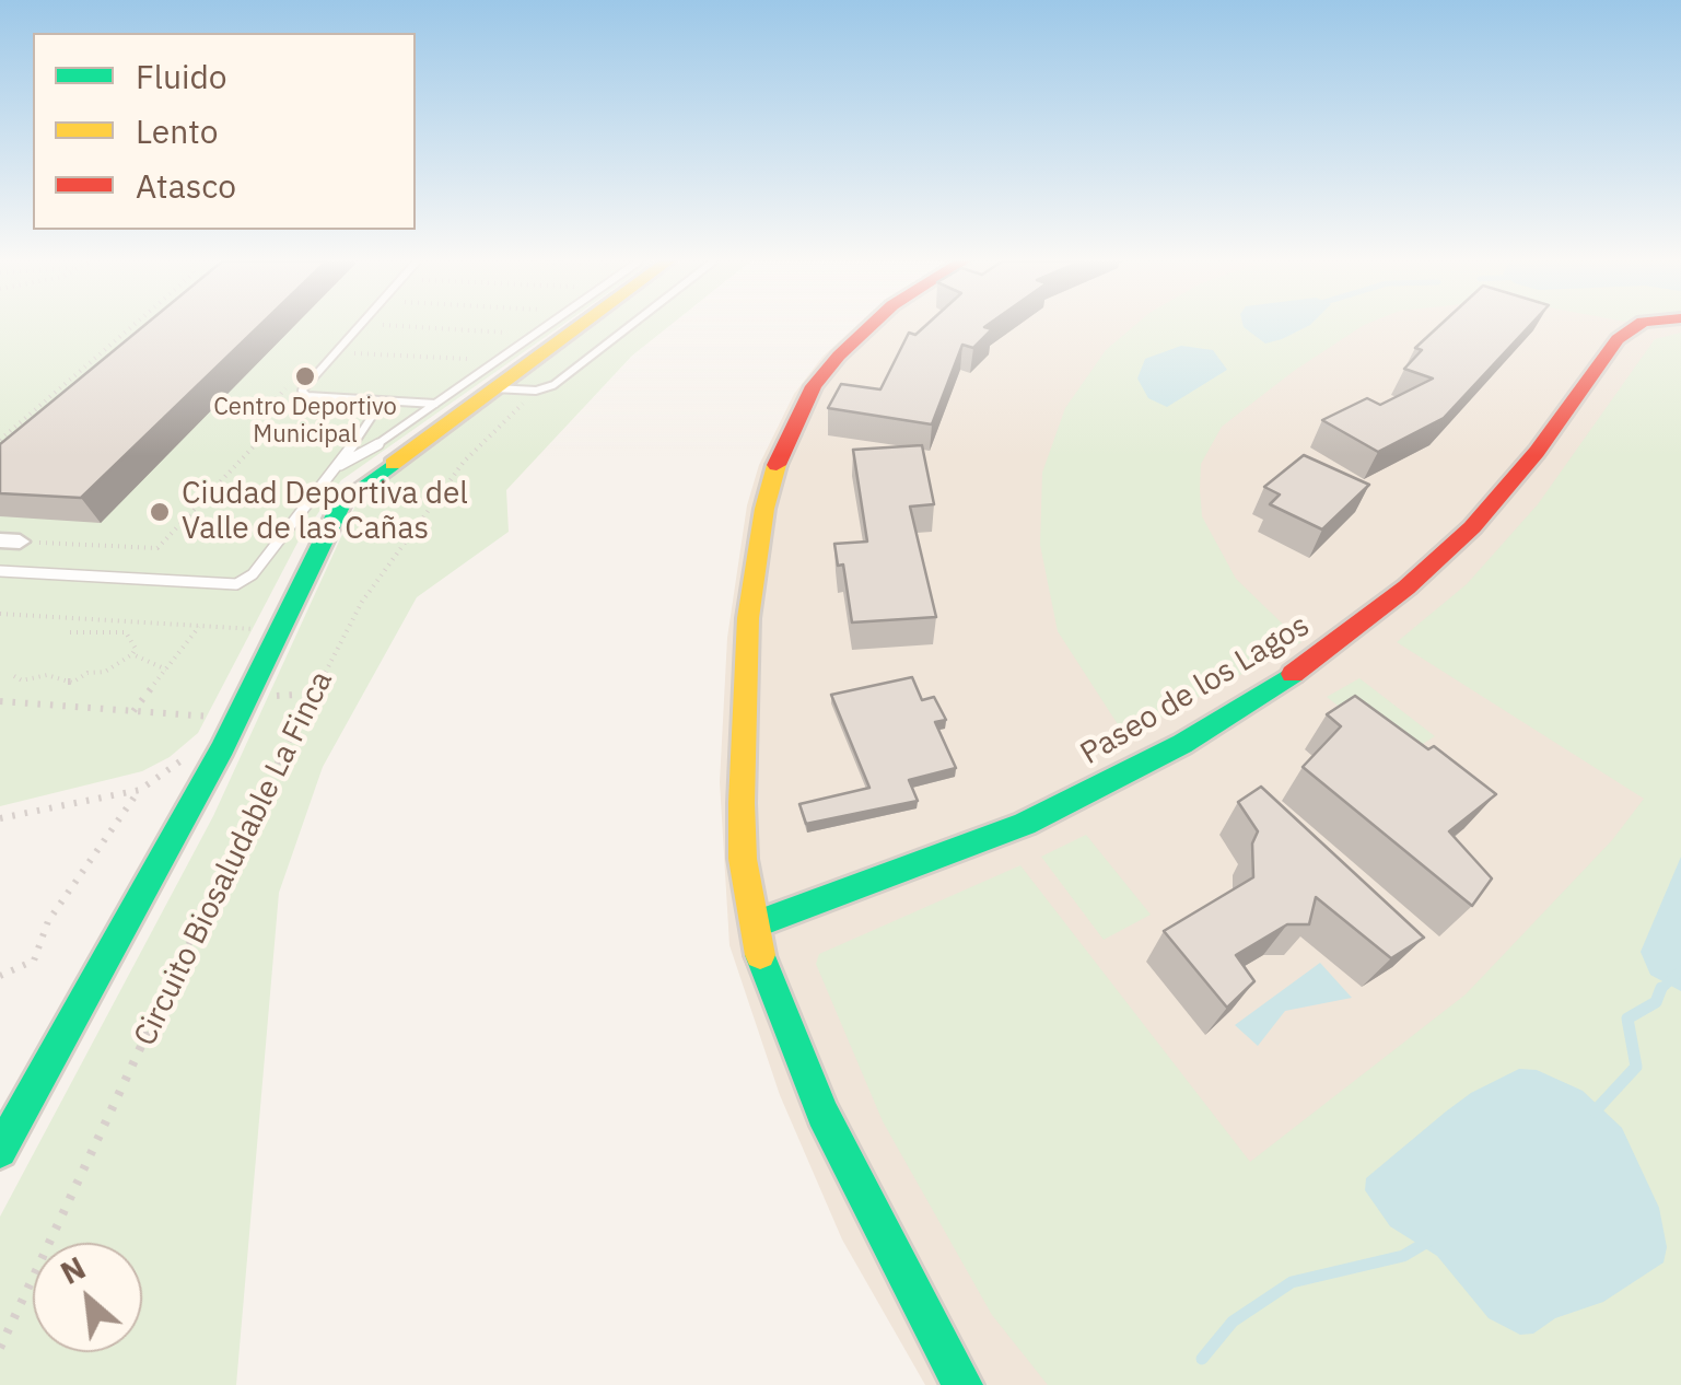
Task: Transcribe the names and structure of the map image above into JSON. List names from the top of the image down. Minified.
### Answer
{"streets":{"street":["Paseo de los Lagos"],"path":["Circuito Biosaludable La Finca"]},"places":["Centro Deportivo Municipal","Ciudad Deportiva del Valle de las Cañas"],"legend":["Fluido","Lento","Atasco"],"north":"top left"}
